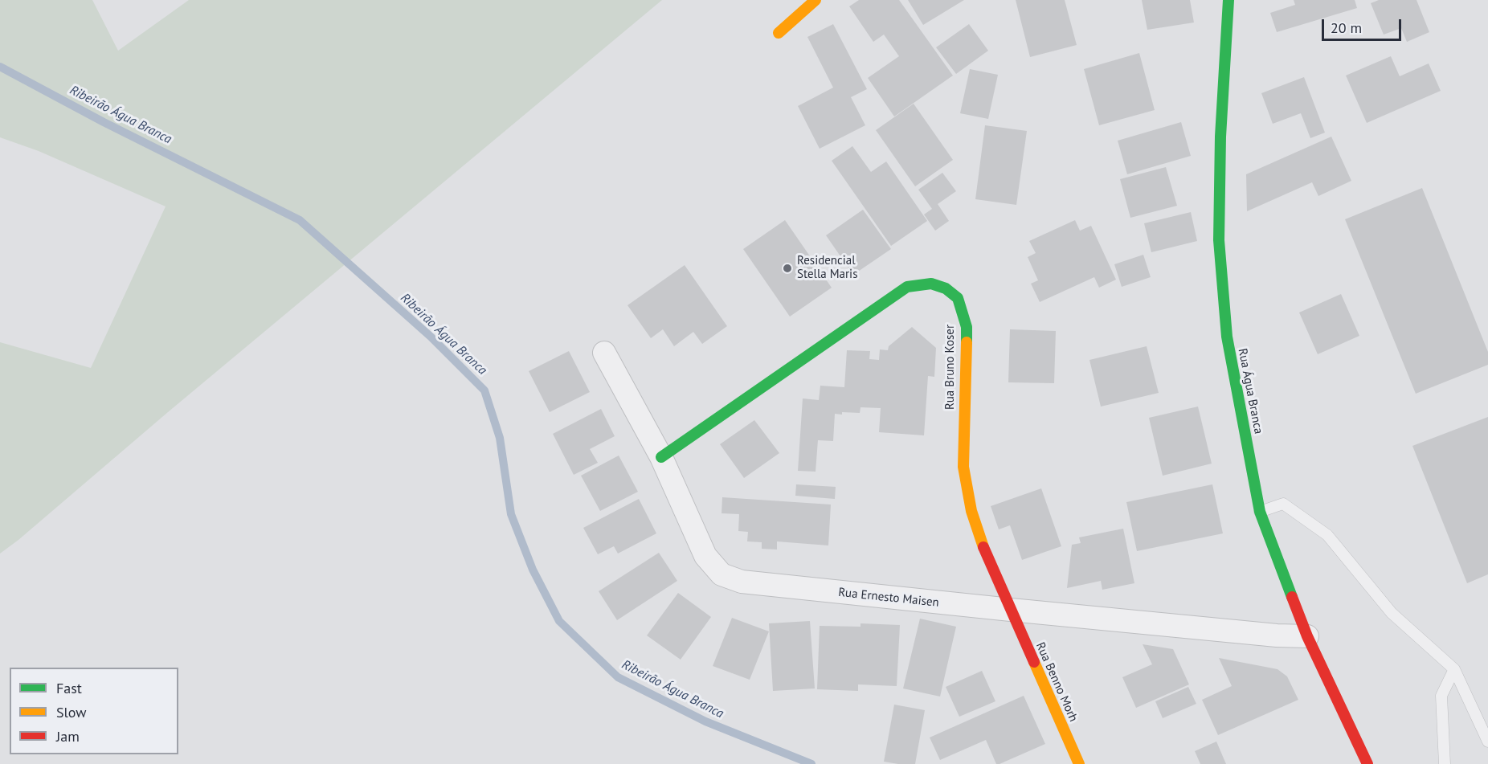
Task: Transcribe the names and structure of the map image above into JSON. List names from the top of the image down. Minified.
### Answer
{"streets":{"street":["Rua Bruno Koser","Rua Água Branca","Rua Ernesto Maisen","Rua Benno Morh"]},"crossings":[["Rua Bruno Koser","Rua Ernesto Maisen"],["Rua Bruno Koser","Rua Benno Morh"],["Rua Água Branca","Rua Ernesto Maisen"],["Rua Ernesto Maisen","Rua Benno Morh"]],"water":["Ribeirão Água Branca"],"places":["Residencial Stella Maris"],"legend":["Fast","Slow","Jam"],"scale_bar":"20 m"}
